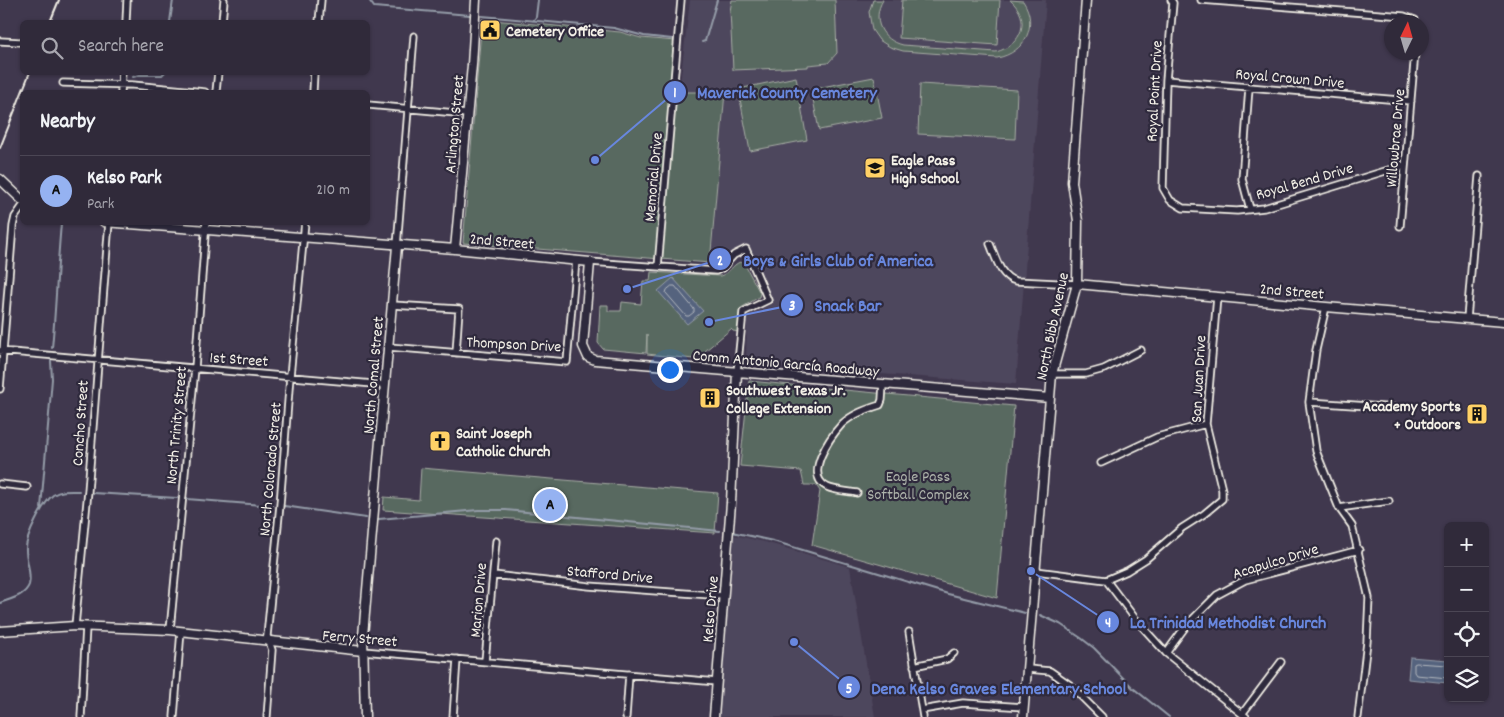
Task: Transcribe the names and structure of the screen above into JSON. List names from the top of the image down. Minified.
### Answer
{"streets":{"street":["Royal Crown Drive","Royal Point Drive","Arlington Street","Willowbrae Drive","Memorial Drive","Royal Bend Drive","2nd Street","North Bibb Avenue","Thompson Drive","1st Street","Comm Antonio García Roadway","North Comal Street","San Juan Drive","Concho Street","North Trinity Street","North Colorado Street","Acapulco Drive","Stafford Drive","Marion Drive","Kelso Drive","Ferry Street"]},"crossings":[["Royal Crown Drive","Royal Point Drive"],["Royal Crown Drive","Willowbrae Drive"],["Royal Point Drive","Royal Bend Drive"],["Arlington Street","2nd Street"],["Willowbrae Drive","Royal Bend Drive"],["Memorial Drive","2nd Street"],["2nd Street","North Bibb Avenue"],["2nd Street","Thompson Drive"],["2nd Street","Comm Antonio García Roadway"],["2nd Street","North Comal Street"],["2nd Street","San Juan Drive"],["2nd Street","North Trinity Street"],["2nd Street","North Colorado Street"],["2nd Street","Kelso Drive"],["North Bibb Avenue","Comm Antonio García Roadway"],["Thompson Drive","North Comal Street"],["1st Street","North Comal Street"],["1st Street","Concho Street"],["1st Street","North Trinity Street"],["1st Street","North Colorado Street"],["Comm Antonio García Roadway","Kelso Drive"],["North Comal Street","Ferry Street"],["Concho Street","Ferry Street"],["North Trinity Street","Ferry Street"],["North Colorado Street","Ferry Street"],["Stafford Drive","Marion Drive"],["Stafford Drive","Kelso Drive"],["Marion Drive","Ferry Street"],["Kelso Drive","Ferry Street"]],"parks":["Eagle Pass Softball Complex"],"places":{"public building":["Cemetery Office"],"other":["Maverick County Cemetery","Boys & Girls Club of America","Snack Bar","La Trinidad Methodist Church","Dena Kelso Graves Elementary School"],"school or university":["Eagle Pass High School"],"building":["Southwest Texas Jr. College Extension","Academy Sports + Outdoors"],"church":["Saint Joseph Catholic Church"]},"north":"top","page":{"search":"Search here","heading":"Nearby","list":[{"mark":"A","name":"Kelso Park","note":"Park","value":"210 m"}],"pins":"A","map_buttons":["+","−"]}}
